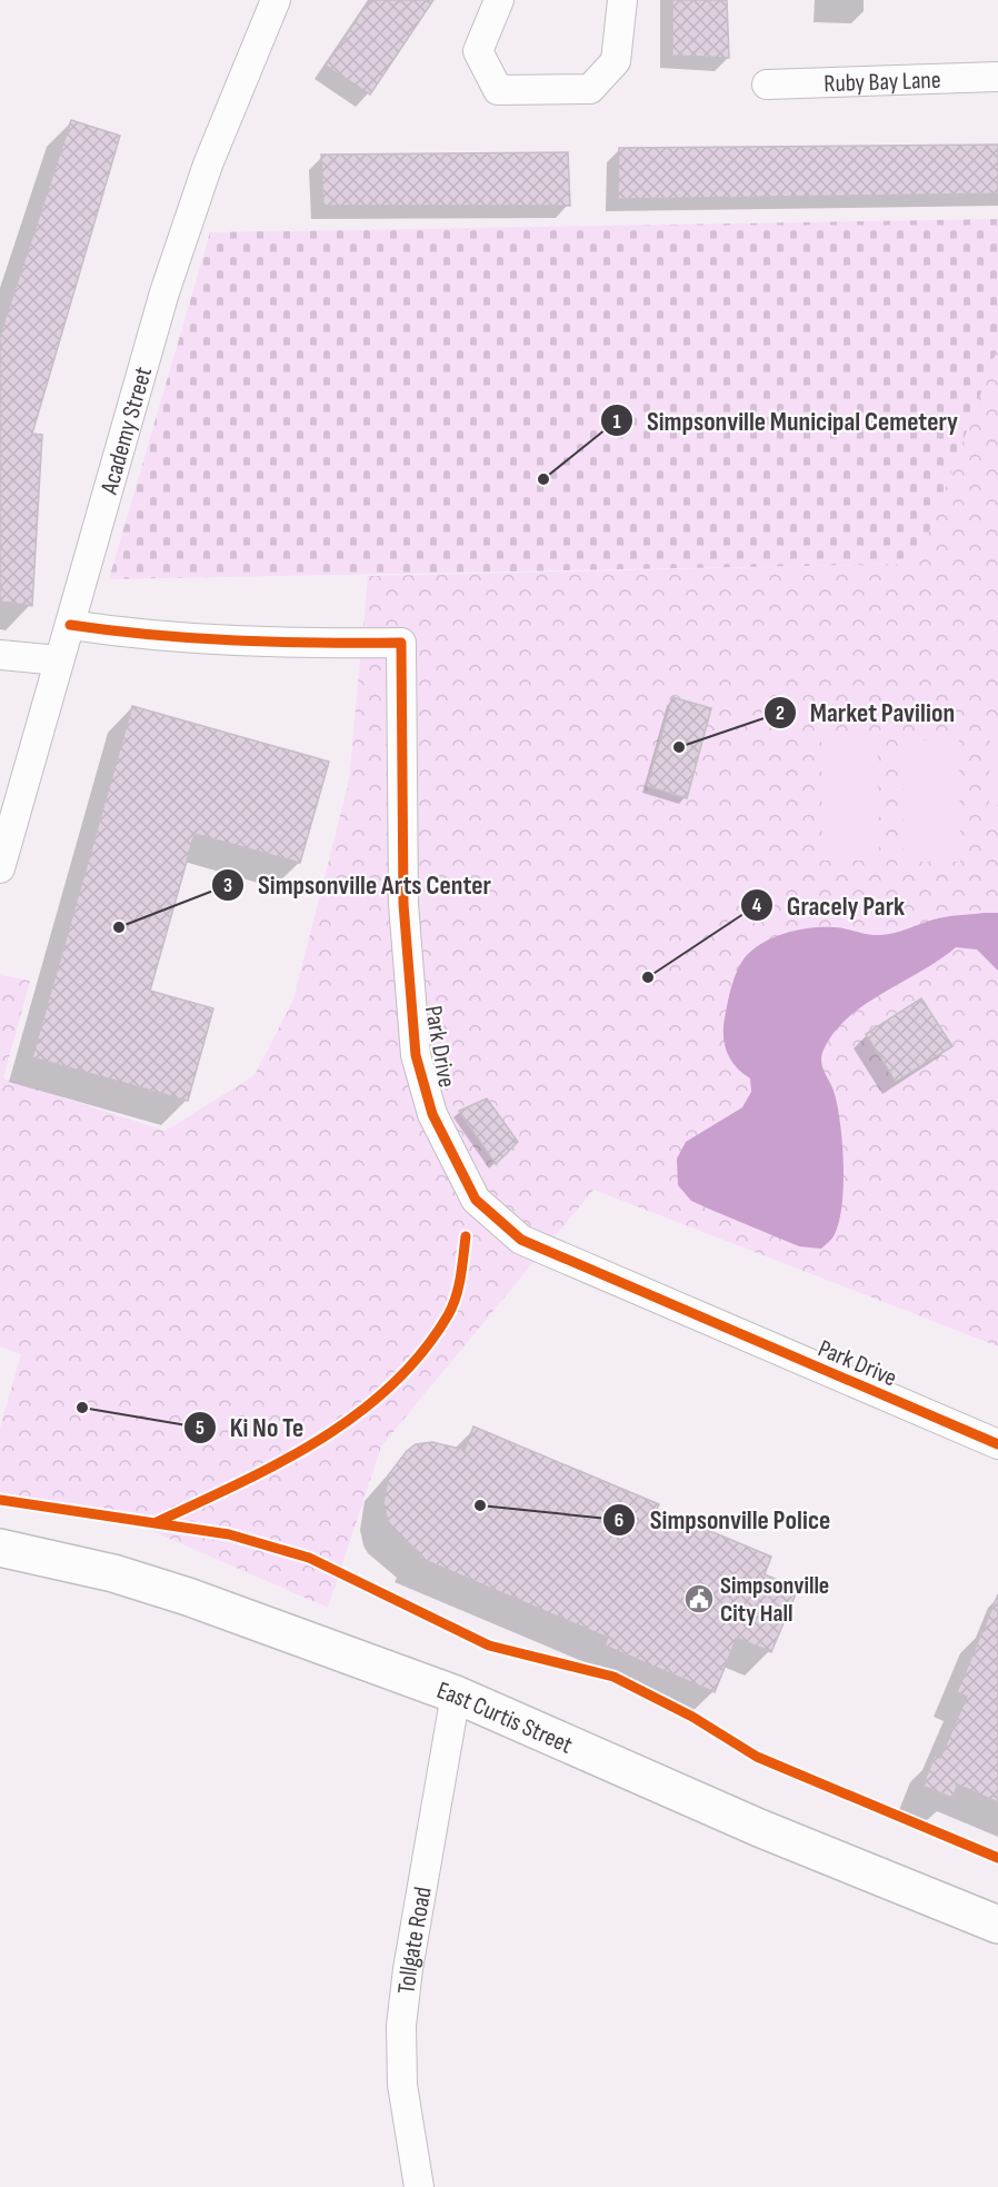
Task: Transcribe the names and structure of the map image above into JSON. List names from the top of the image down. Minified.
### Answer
{"streets":{"main road":["East Curtis Street"],"street":["Ruby Bay Lane","Academy Street","Park Drive","Tollgate Road"]},"crossings":[["Academy Street","Park Drive"],["East Curtis Street","Tollgate Road"]],"places":{"other":["Simpsonville Municipal Cemetery","Market Pavilion","Simpsonville Arts Center","Gracely Park","Ki No Te","Simpsonville Police"],"public building":["Simpsonville City Hall"]}}
